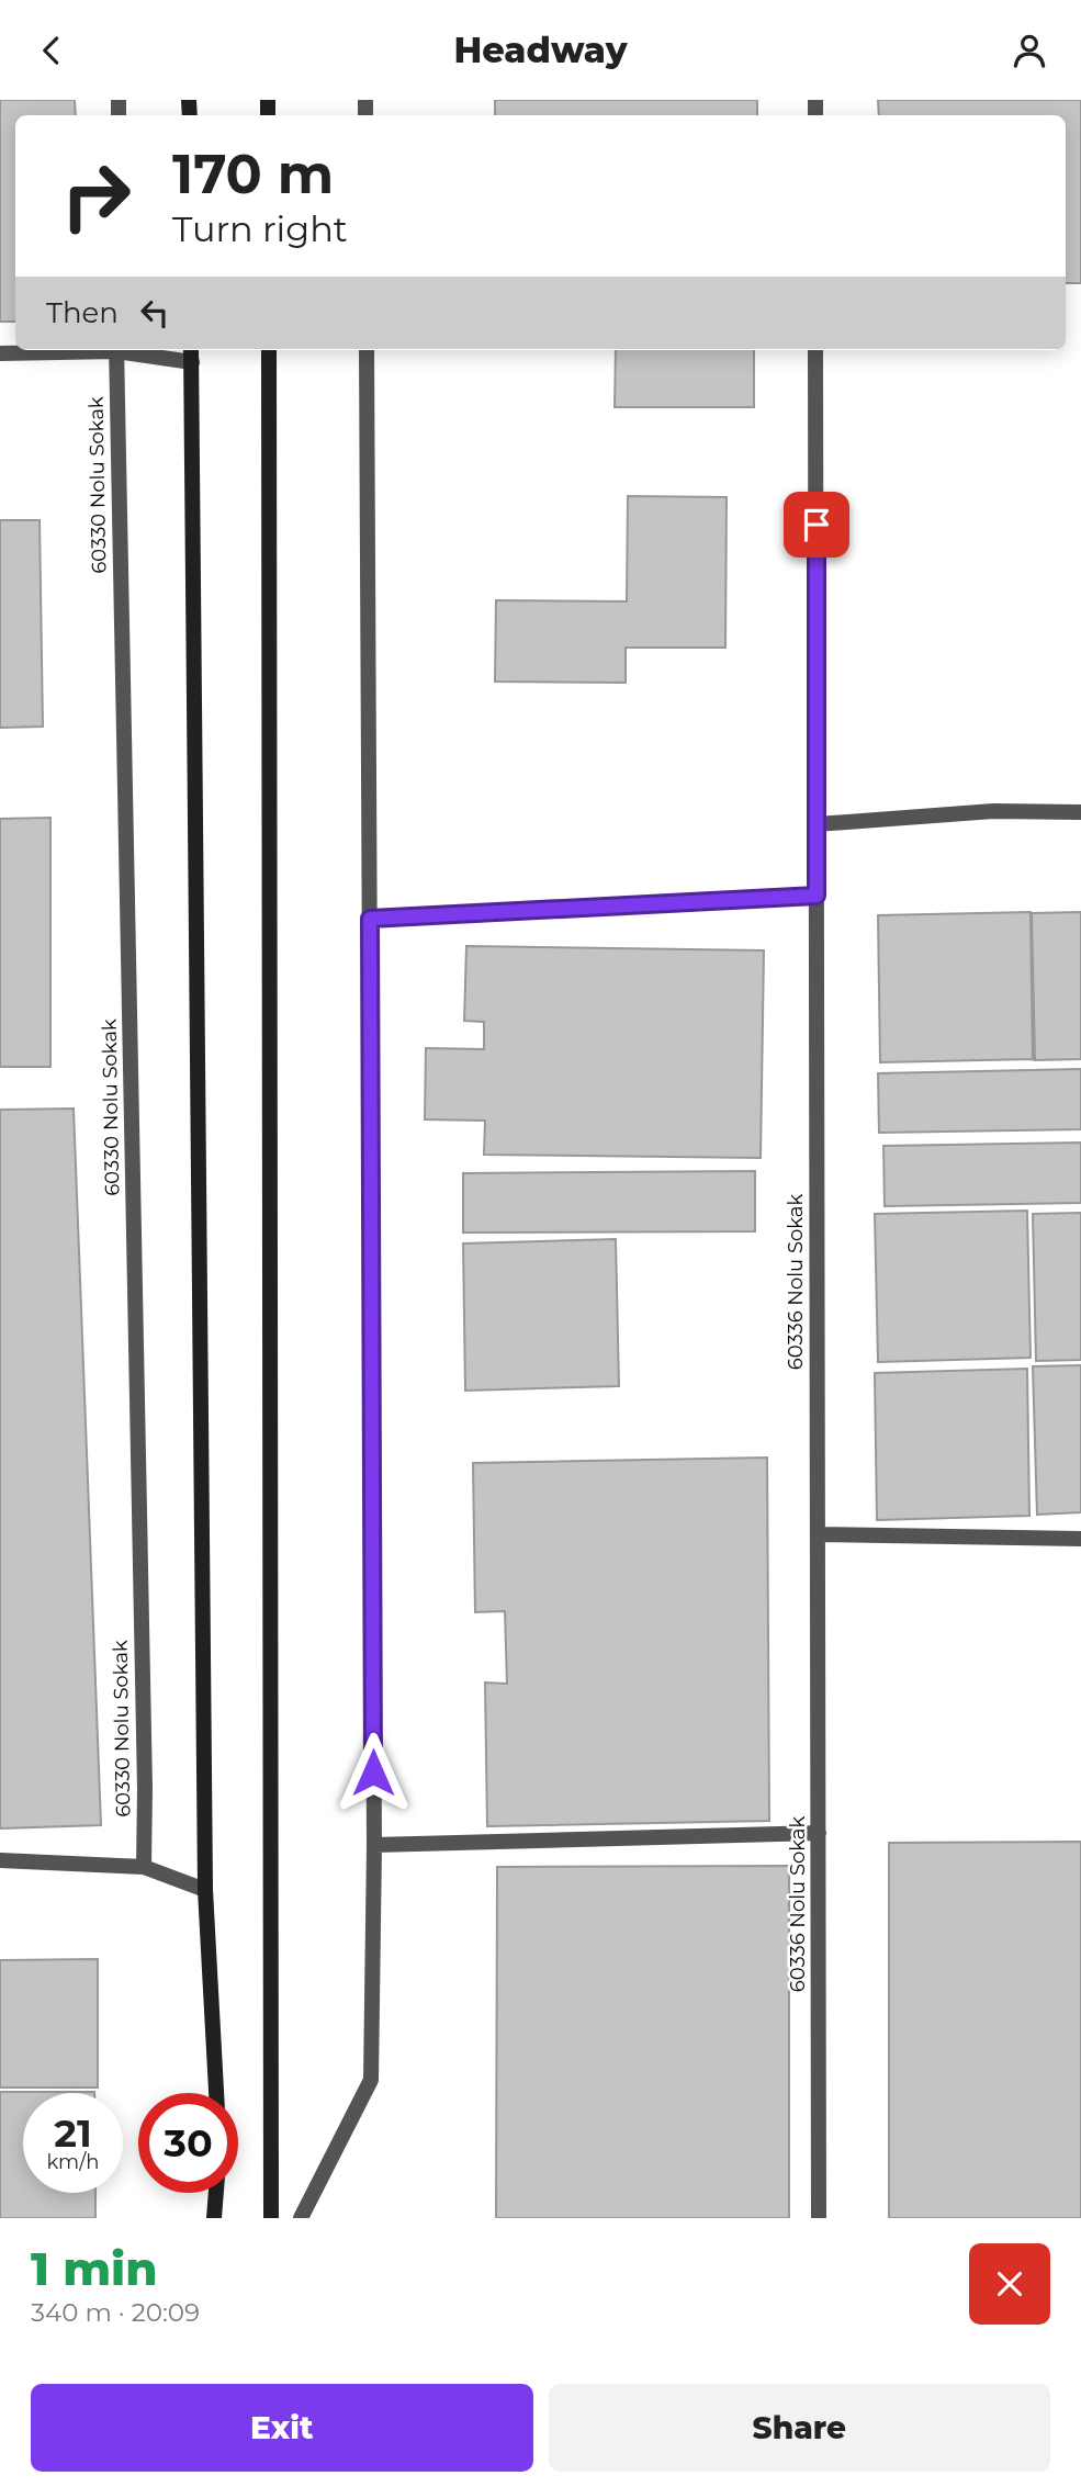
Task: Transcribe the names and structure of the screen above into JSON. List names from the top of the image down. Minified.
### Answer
{"streets":{"street":["60330 Nolu Sokak","60336 Nolu Sokak"]},"page":{"header":"Headway","turn":["170 m","Turn right"],"then":"Then","speed":"21 km/h","limit":"30","heading":["1 min","340 m · 20:09"],"buttons":["Exit","Share"]}}
